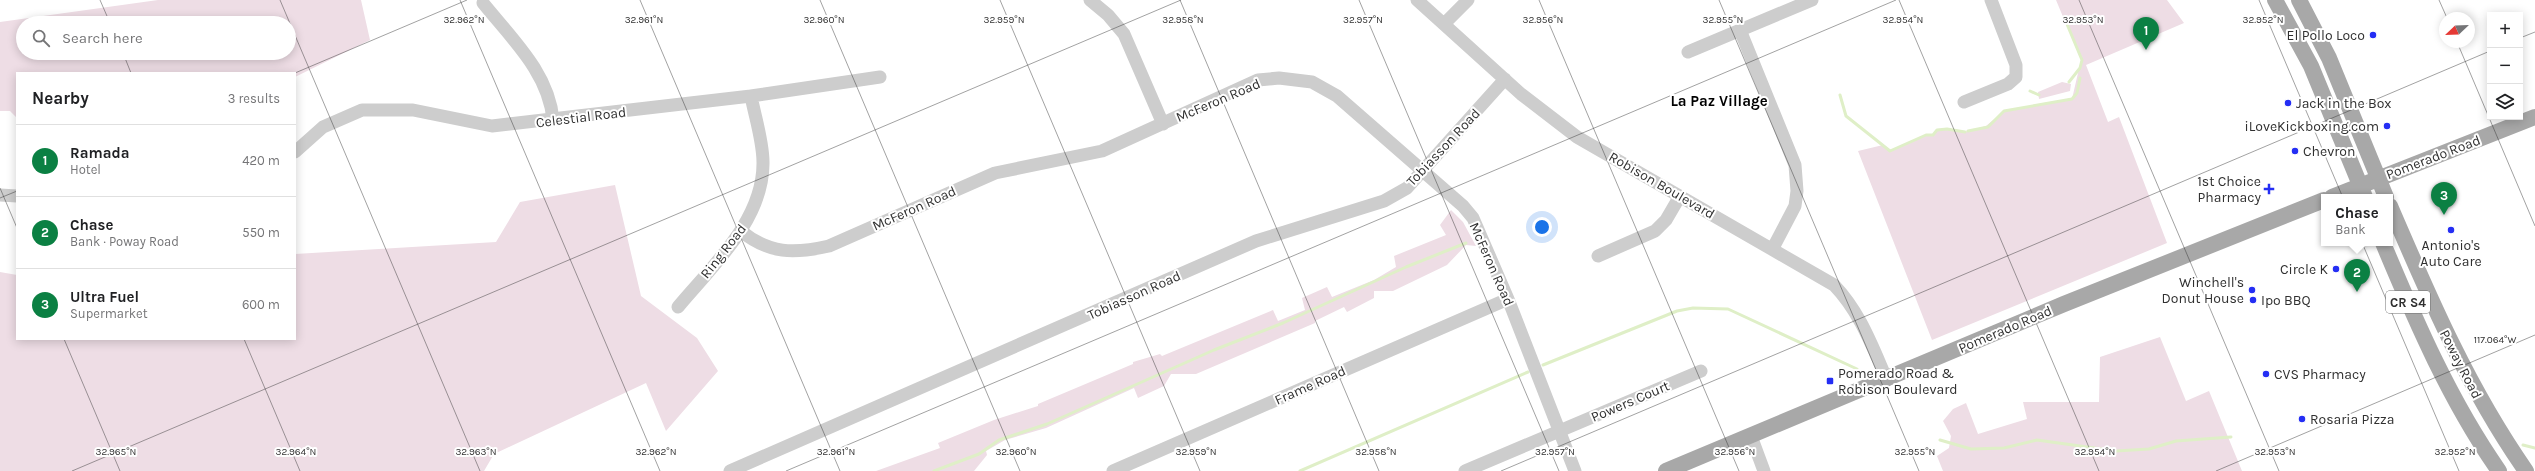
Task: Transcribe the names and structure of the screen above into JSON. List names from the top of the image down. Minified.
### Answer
{"streets":{"main road":["Pomerado Road","CR S4","Poway Road"],"street":["McFeron Road","Celestial Road","Tobiasson Road","Robison Boulevard","Ring Road","Frame Road","Powers Court"]},"crossings":[["McFeron Road","Tobiasson Road"],["McFeron Road","Ring Road"],["McFeron Road","Frame Road"],["McFeron Road","Powers Court"],["Celestial Road","Ring Road"],["Tobiasson Road","Robison Boulevard"],["Pomerado Road","Robison Boulevard"]],"districts":["La Paz Village"],"places":{"other":["El Pollo Loco","Jack in the Box","iLoveKickboxing.com","Chevron","Antonio's Auto Care","Circle K","Winchell's Donut House","Ipo BBQ","CVS Pharmacy","Rosaria Pizza"],"health":["1st Choice Pharmacy"],"transit":["Pomerado Road & Robison Boulevard"]},"north":"bottom left","page":{"map_buttons":["+","−"],"search":"Search here","pins":["1","3","2"],"heading":["Nearby","3 results"],"list":[{"mark":"1","name":"Ramada","note":"Hotel","value":"420 m"},{"mark":"2","name":"Chase","note":"Bank · Poway Road","value":"550 m"},{"mark":"3","name":"Ultra Fuel","note":"Supermarket","value":"600 m"}],"popup":["Chase","Bank"]},"coordinates":["32.962°N","32.961°N","32.960°N","32.959°N","32.958°N","32.957°N","32.956°N","32.955°N","32.954°N","32.953°N","32.952°N","117.064°W","32.965°N","32.964°N","32.963°N"]}
